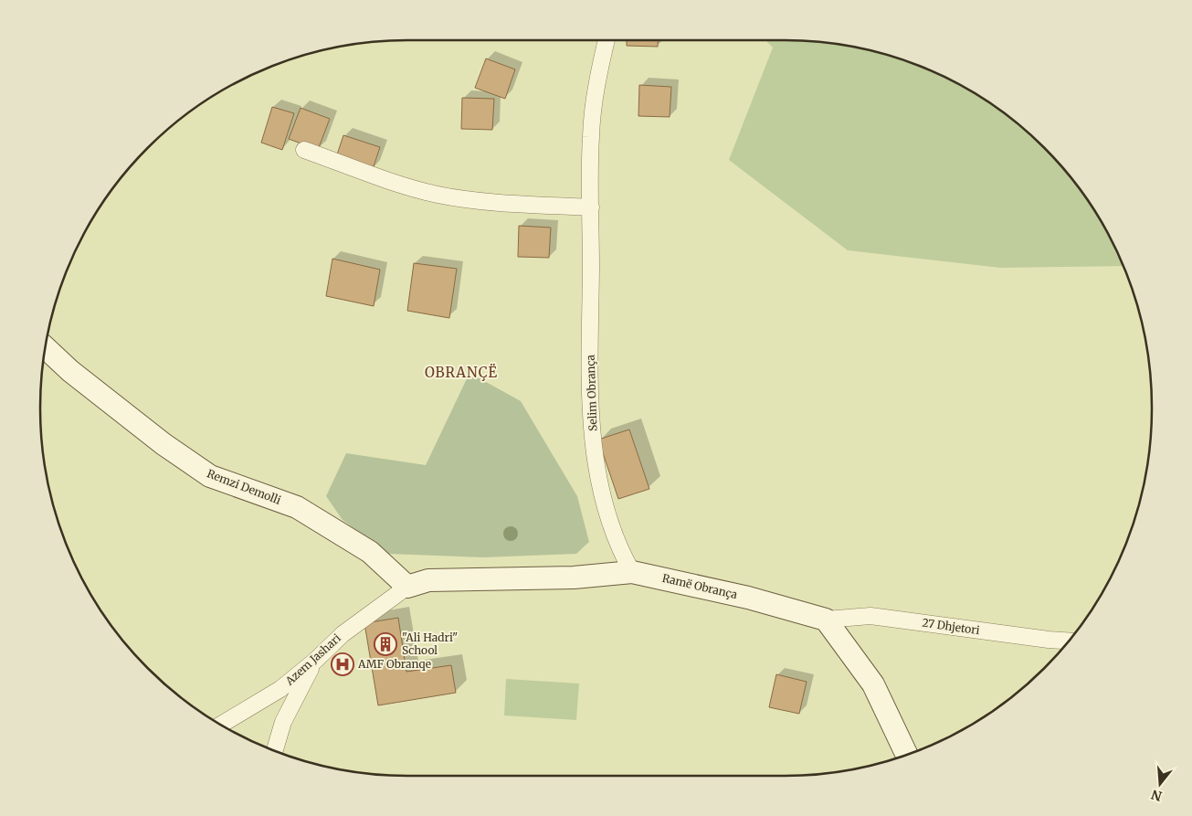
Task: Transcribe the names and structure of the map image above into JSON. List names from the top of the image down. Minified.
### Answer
{"streets":{"street":["Selim Obrança","Remzi Demolli","Ramë Obrança","27 Dhjetori","Azem Jashari"]},"crossings":[["Selim Obrança","Ramë Obrança"],["Remzi Demolli","Ramë Obrança"],["Remzi Demolli","Azem Jashari"],["Ramë Obrança","27 Dhjetori"],["Ramë Obrança","Azem Jashari"]],"districts":["OBRANÇË"],"places":{"building":["\"Ali Hadri\" School"],"hospital":["AMF Obranqe"]},"north":"bottom"}
